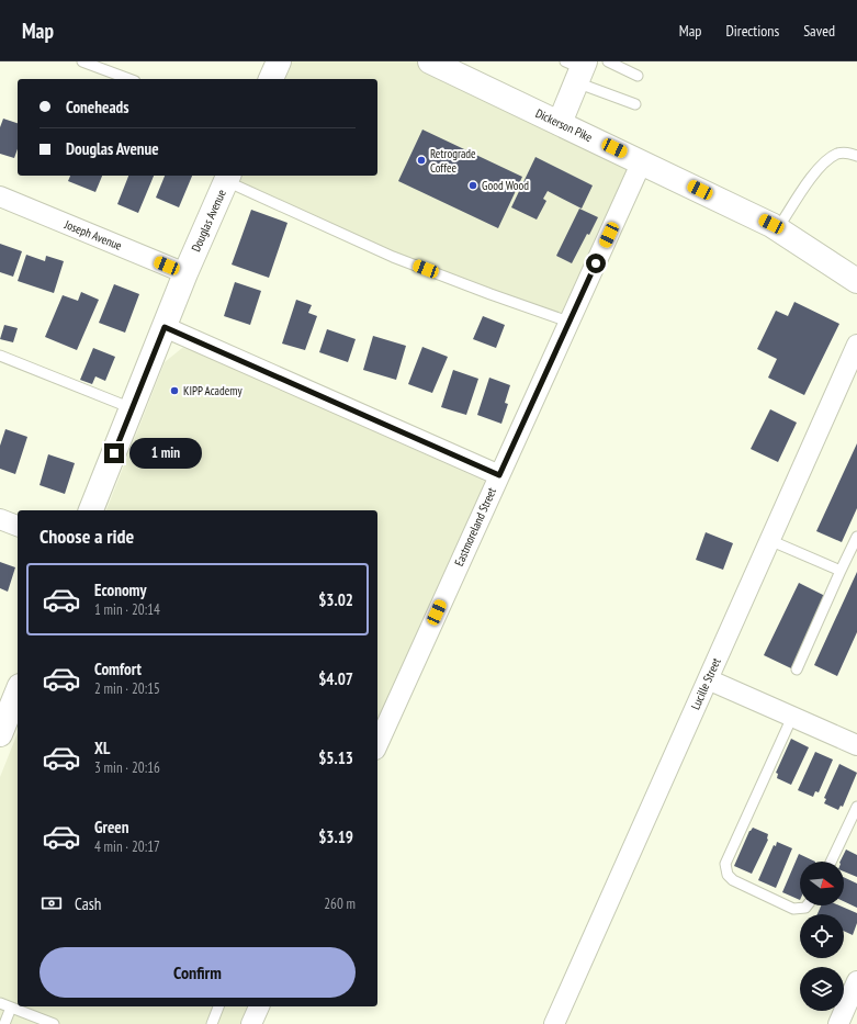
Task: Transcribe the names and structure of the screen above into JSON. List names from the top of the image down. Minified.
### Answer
{"streets":{"main road":["Dickerson Pike","Douglas Avenue"],"street":["Joseph Avenue","Eastmoreland Street","Lucille Street"]},"crossings":[["Dickerson Pike","Eastmoreland Street"],["Douglas Avenue","Joseph Avenue"]],"places":["Retrograde Coffee","Good Wood","KIPP Academy"],"north":"right","page":{"header":"Map","nav":["Map","Directions","Saved"],"banner":["Coneheads","Douglas Avenue"],"bubble":"1 min","heading":"Choose a ride","list":[{"name":"Economy","note":"1 min · 20:14","value":"$3.02"},{"name":"Comfort","note":"2 min · 20:15","value":"$4.07"},{"name":"XL","note":"3 min · 20:16","value":"$5.13"},{"name":"Green","note":"4 min · 20:17","value":"$3.19"}],"pay":["Cash","260 m"],"buttons":"Confirm"}}
